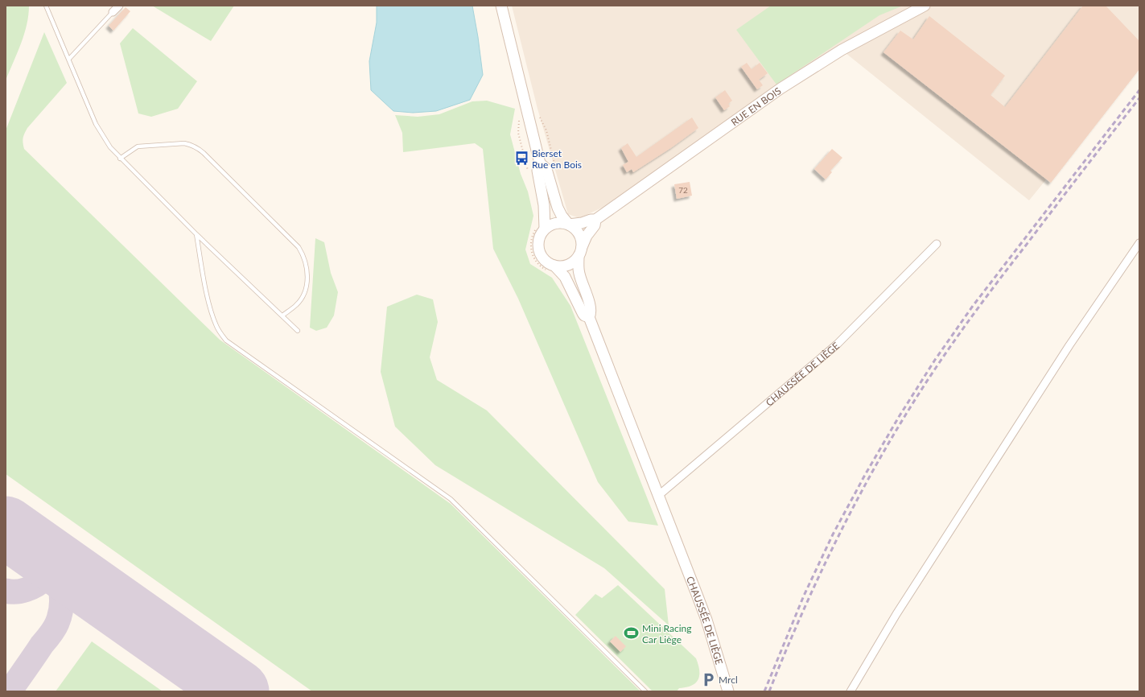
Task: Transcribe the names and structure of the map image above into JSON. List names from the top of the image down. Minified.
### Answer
{"streets":{"main road":["RUE EN BOIS","CHAUSSÉE DE LIÈGE"]},"crossings":[["RUE EN BOIS","CHAUSSÉE DE LIÈGE"]],"places":{"bus stop":["Bierset Rue en Bois"],"sports":["Mini Racing Car Liège"],"parking":["Mrcl"]},"house_numbers":["72"]}
